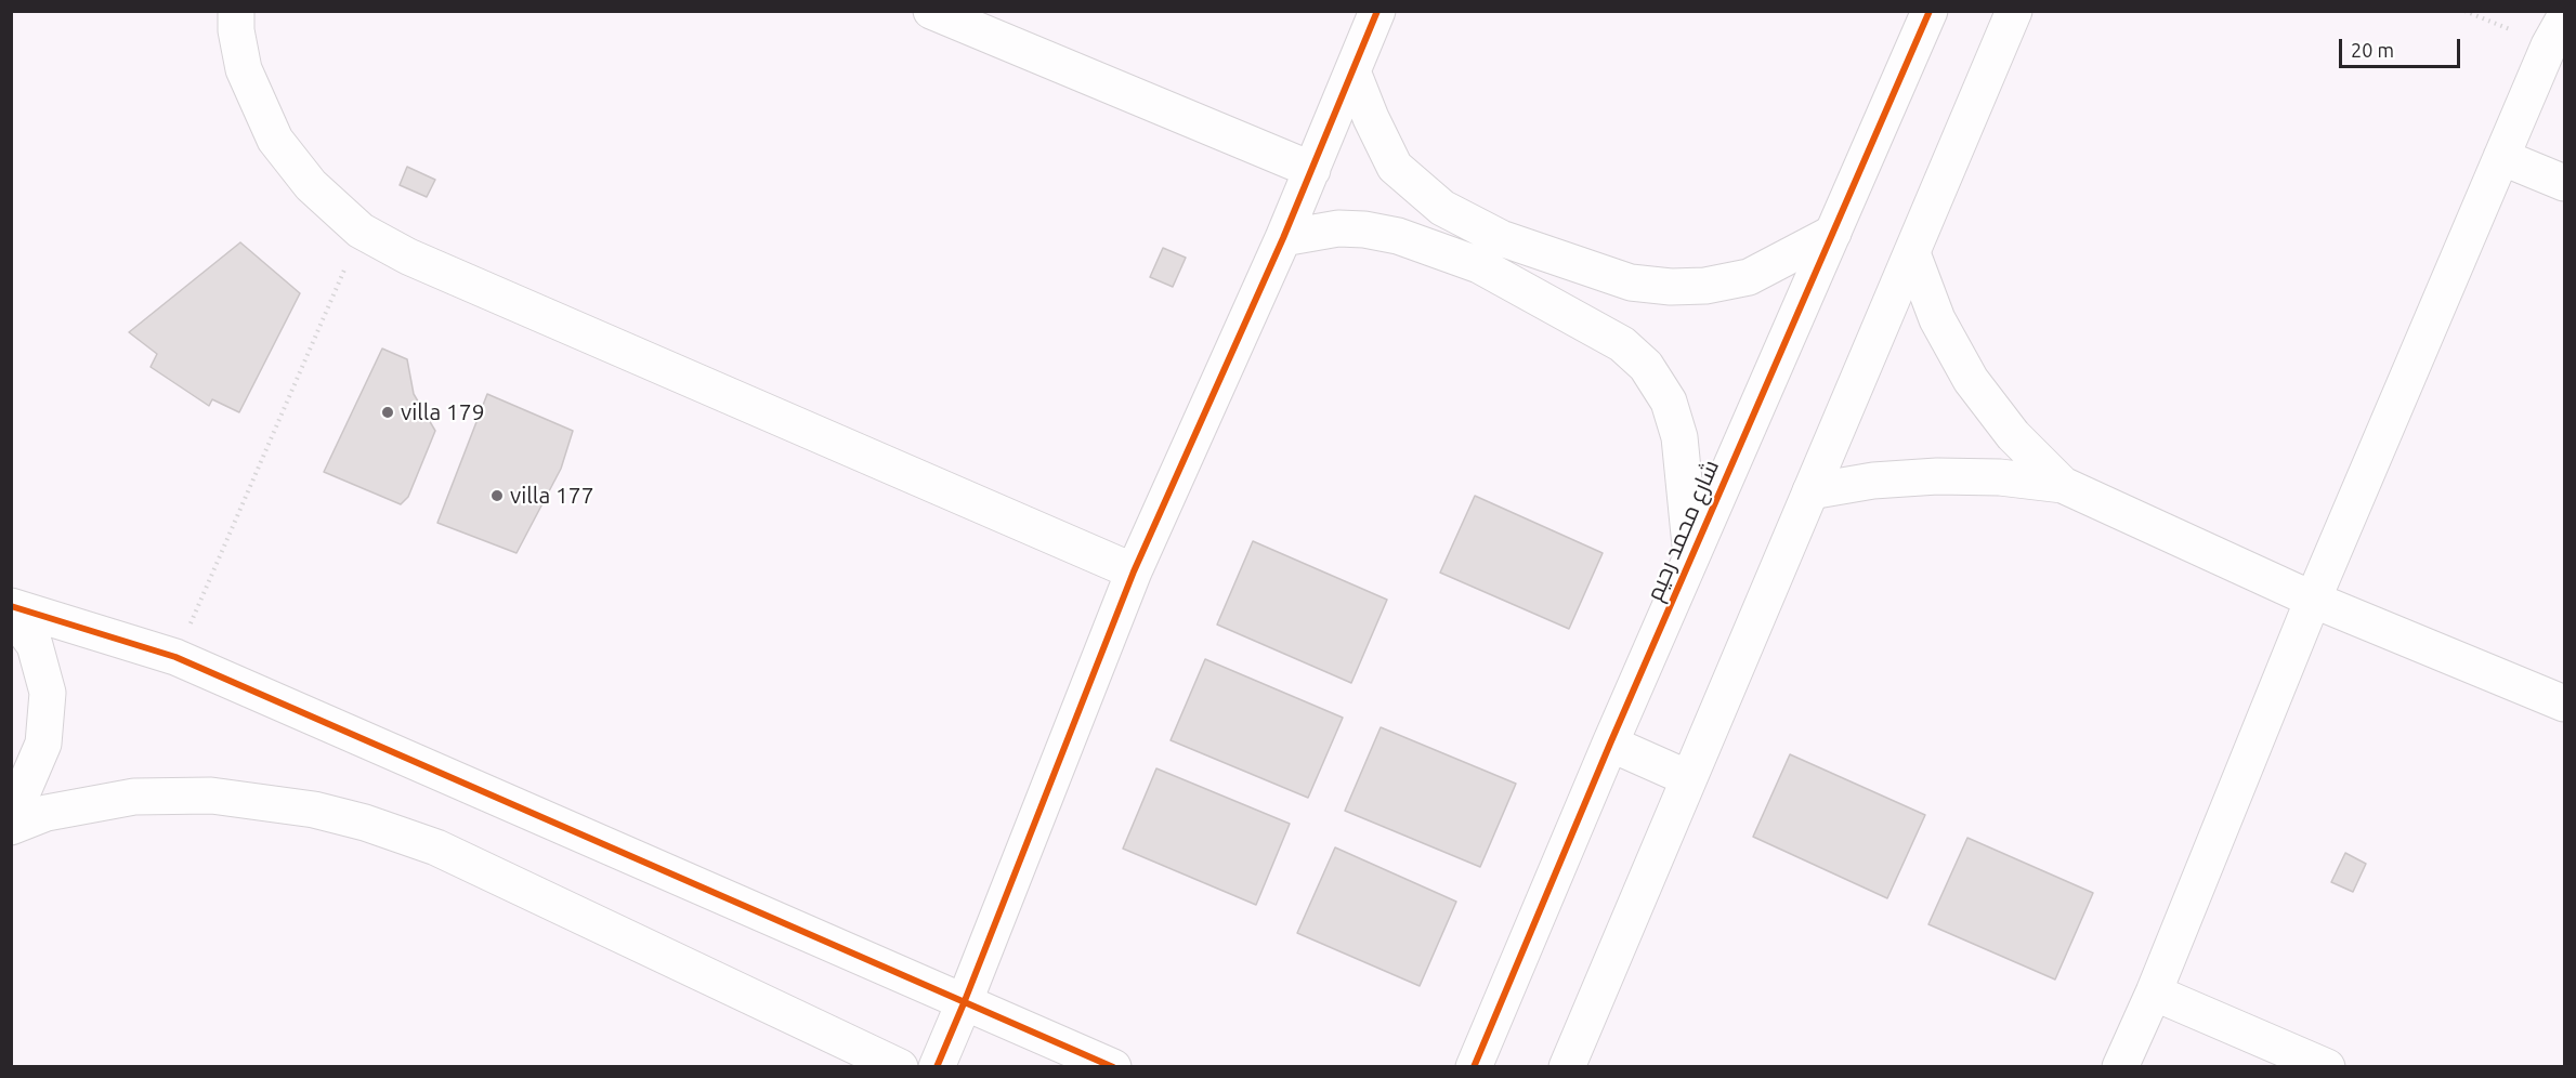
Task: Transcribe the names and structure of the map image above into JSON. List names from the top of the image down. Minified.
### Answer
{"streets":{"street":["شارع محمد رحيم"]},"places":["villa 179","villa 177"],"scale_bar":"20 m"}
